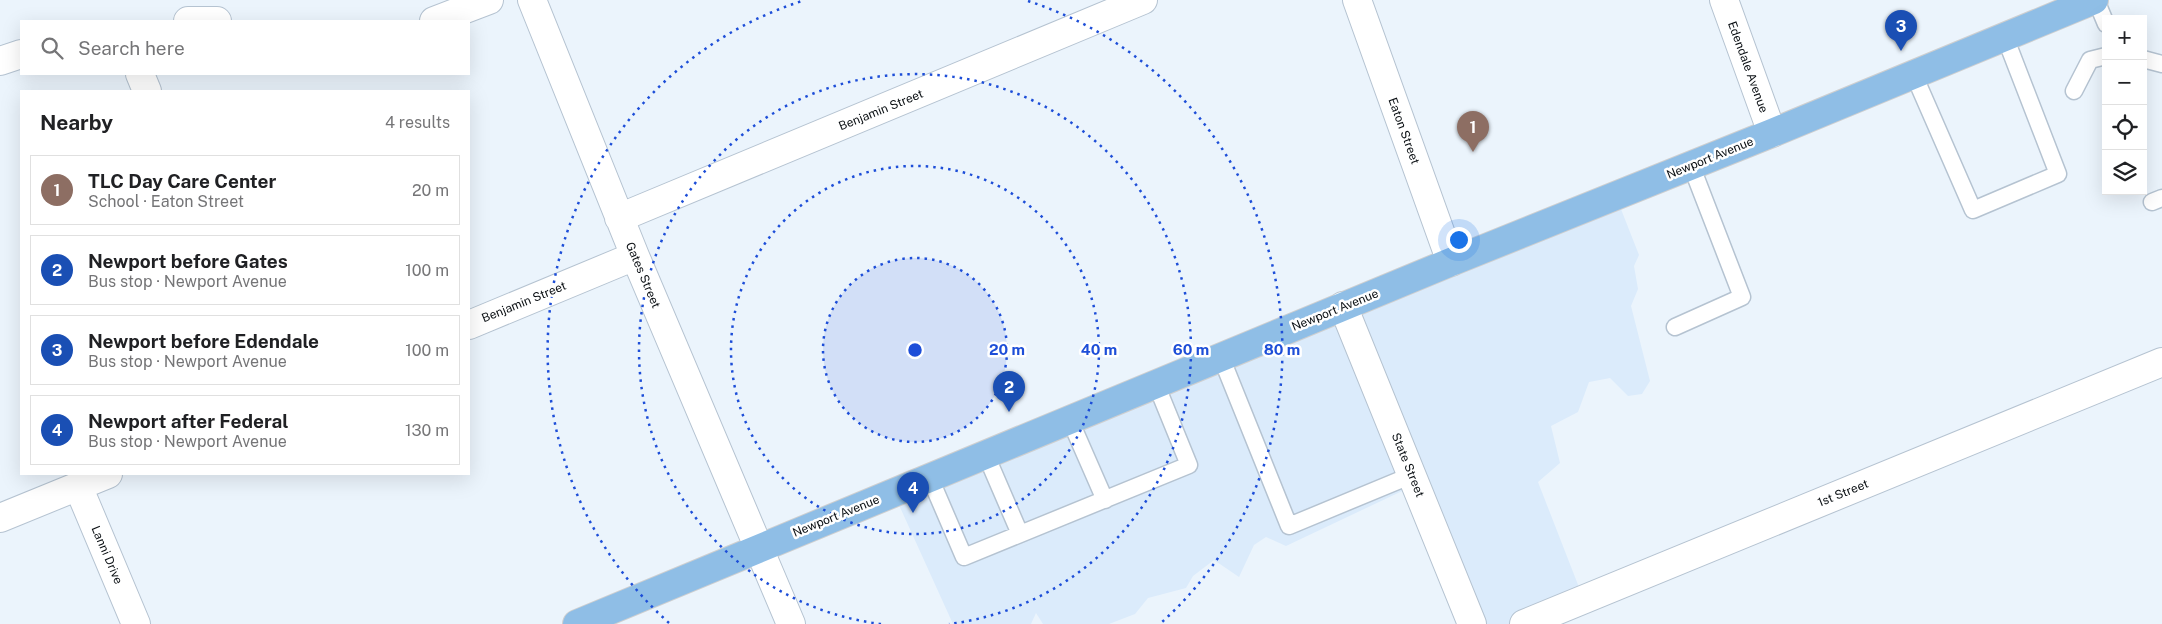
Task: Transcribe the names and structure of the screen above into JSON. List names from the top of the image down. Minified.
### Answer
{"streets":{"main road":["Newport Avenue"],"street":["Edendale Avenue","Benjamin Street","Eaton Street","Gates Street","State Street","1st Street","Lanni Drive"]},"crossings":[["Edendale Avenue","Newport Avenue"],["Benjamin Street","Gates Street"],["Eaton Street","Newport Avenue"],["Newport Avenue","Gates Street"],["Newport Avenue","State Street"]],"page":{"pins":["3","1","2","4"],"map_buttons":["+","−"],"search":"Search here","heading":["Nearby","4 results"],"list":[{"mark":"1","name":"TLC Day Care Center","note":"School · Eaton Street","value":"20 m"},{"mark":"2","name":"Newport before Gates","note":"Bus stop · Newport Avenue","value":"100 m"},{"mark":"3","name":"Newport before Edendale","note":"Bus stop · Newport Avenue","value":"100 m"},{"mark":"4","name":"Newport after Federal","note":"Bus stop · Newport Avenue","value":"130 m"}]},"rings":["20 m","40 m","60 m","80 m"]}
